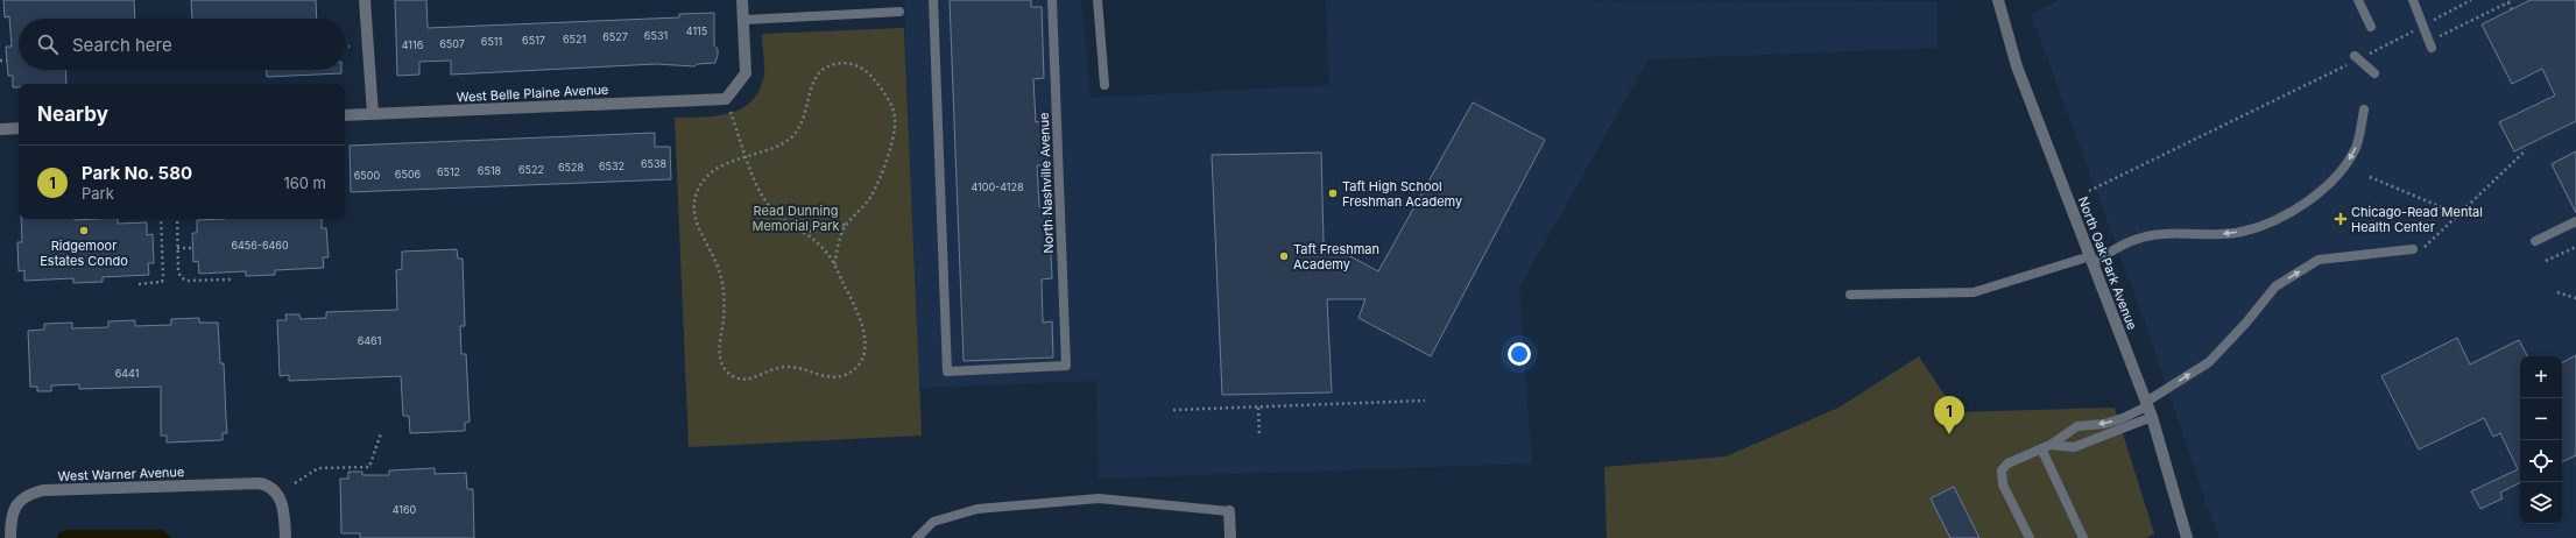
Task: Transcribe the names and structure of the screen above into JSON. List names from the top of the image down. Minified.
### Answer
{"streets":{"street":["West Belle Plaine Avenue","North Oak Park Avenue","West Warner Avenue"],"lane":["North Nashville Avenue"]},"parks":["Read Dunning Memorial Park"],"places":{"other":["Taft High School Freshman Academy","Ridgemoor Estates Condo","Taft Freshman Academy"],"health":["Chicago-Read Mental Health Center"]},"house_numbers":["4115","6531","6527","6521","6517","6511","6507","4116","6538","6532","6528","6522","6518","6512","6506","6500","4100-4128","6456-6460","6461","6441","4160"],"page":{"search":"Search here","heading":"Nearby","list":[{"mark":"1","name":"Park No. 580","note":"Park","value":"160 m"}],"map_buttons":["+","−"],"pins":"1"}}
